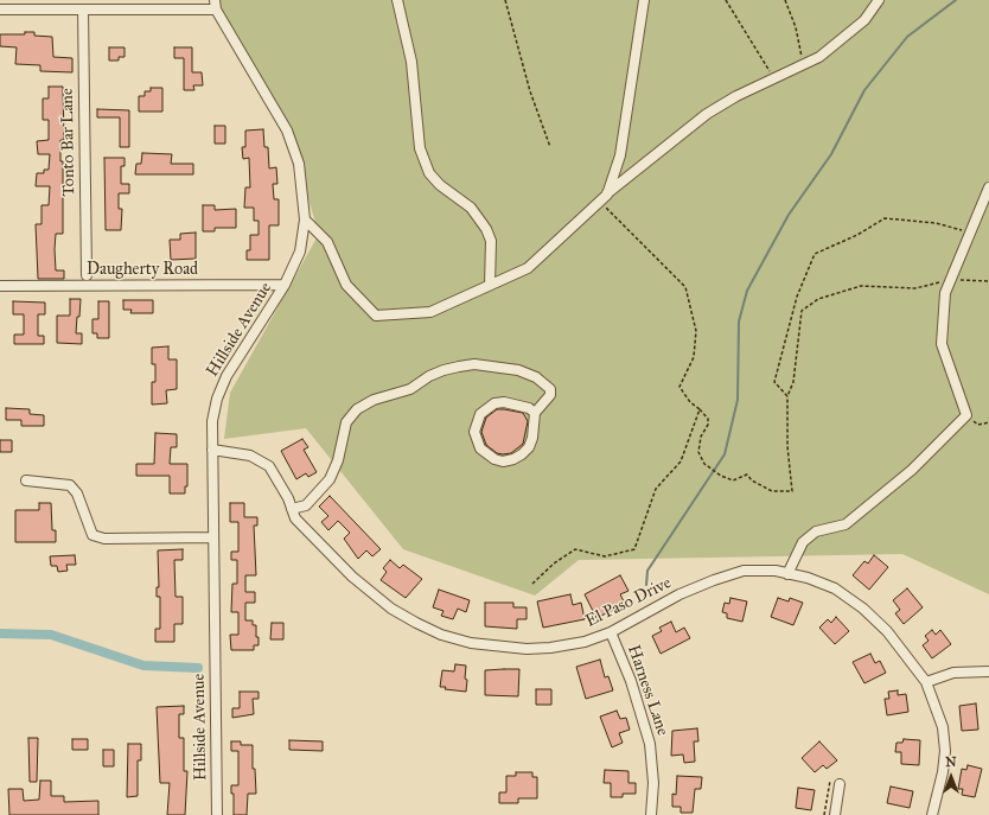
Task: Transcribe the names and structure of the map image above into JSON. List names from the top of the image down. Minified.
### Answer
{"streets":{"street":["Tonto Bar Lane","Daugherty Road","Hillside Avenue","El Paso Drive","Harness Lane"]},"crossings":[["Daugherty Road","Hillside Avenue"],["Hillside Avenue","El Paso Drive"],["El Paso Drive","Harness Lane"]],"north":"top"}
